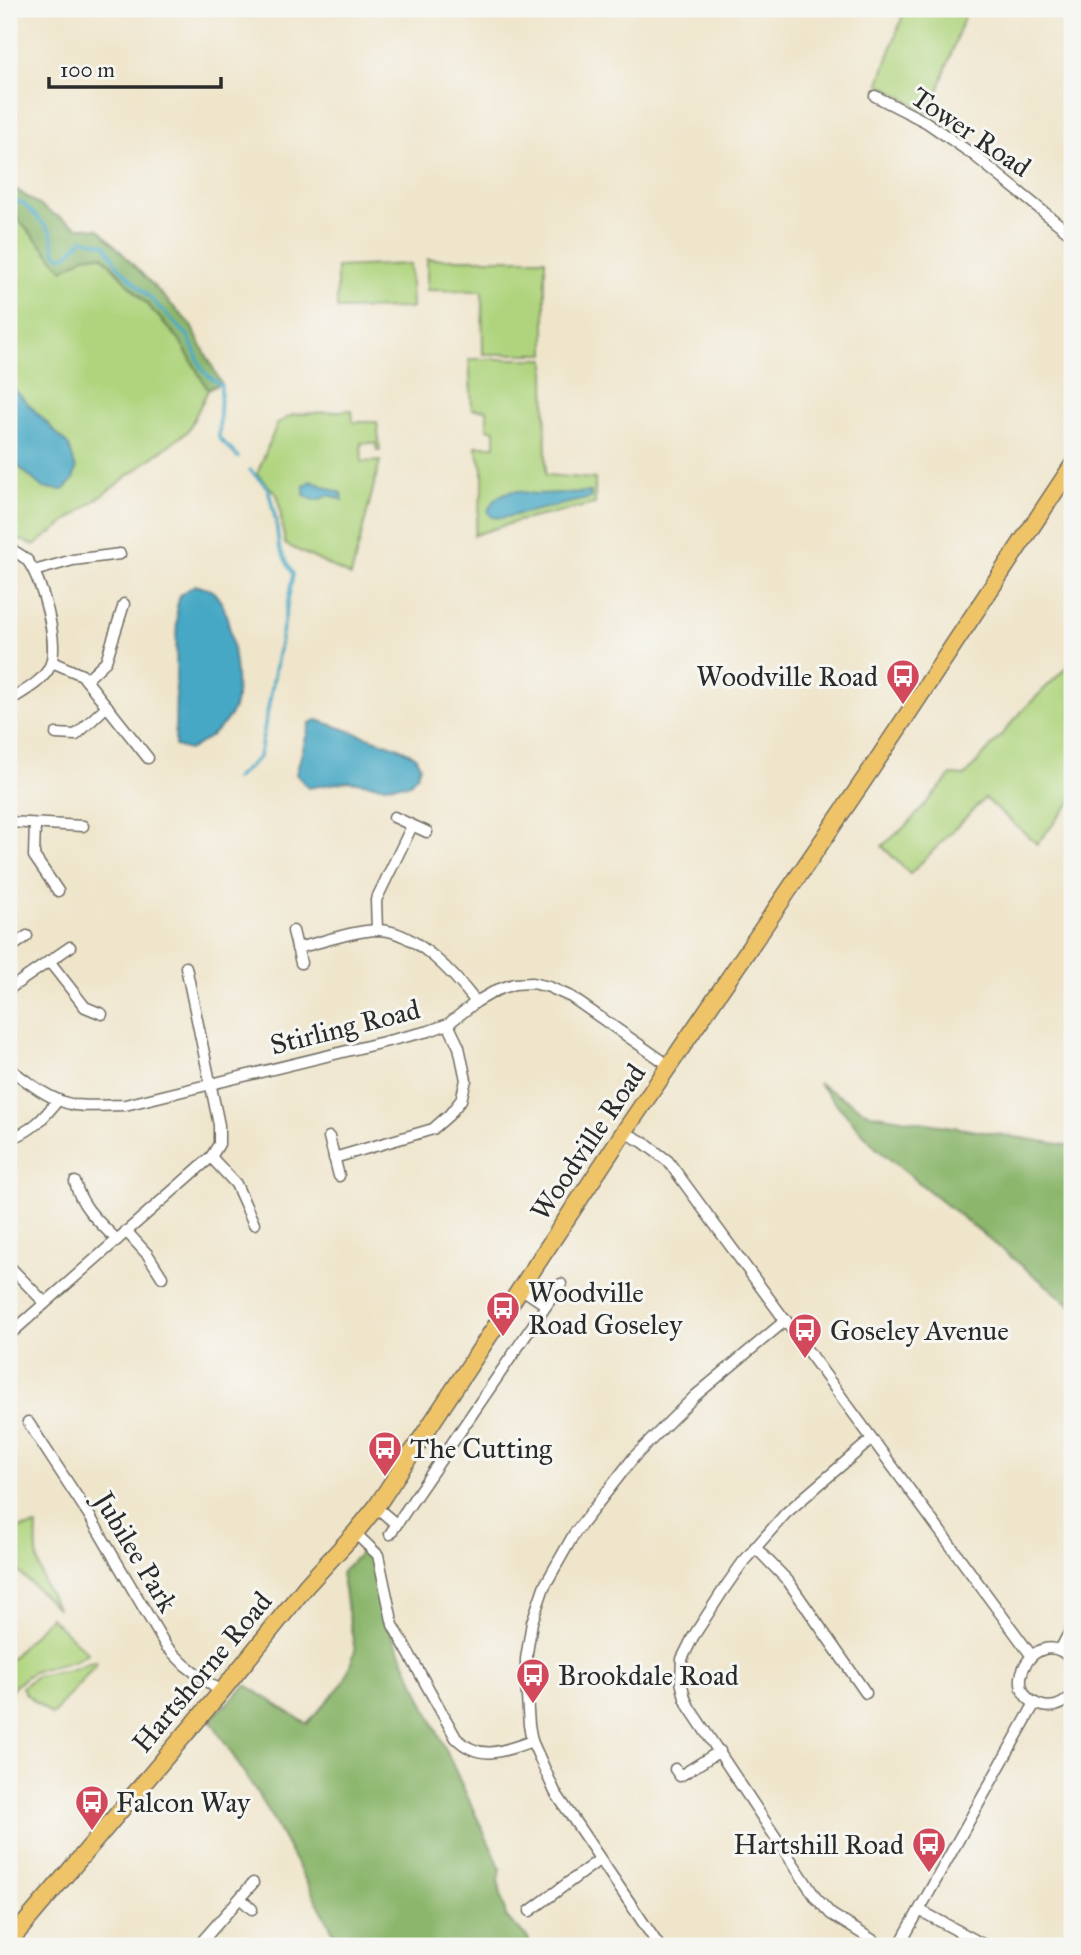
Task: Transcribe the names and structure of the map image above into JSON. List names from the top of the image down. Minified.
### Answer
{"streets":{"main road":["Woodville Road","Hartshorne Road"],"street":["Tower Road","Stirling Road","Jubilee Park"]},"crossings":[["Stirling Road","Woodville Road"],["Woodville Road","Hartshorne Road"],["Jubilee Park","Hartshorne Road"]],"places":{"bus stop":["Woodville Road","Woodville Road Goseley","Goseley Avenue","The Cutting","Brookdale Road","Falcon Way","Hartshill Road"]},"scale_bar":"100 m"}
